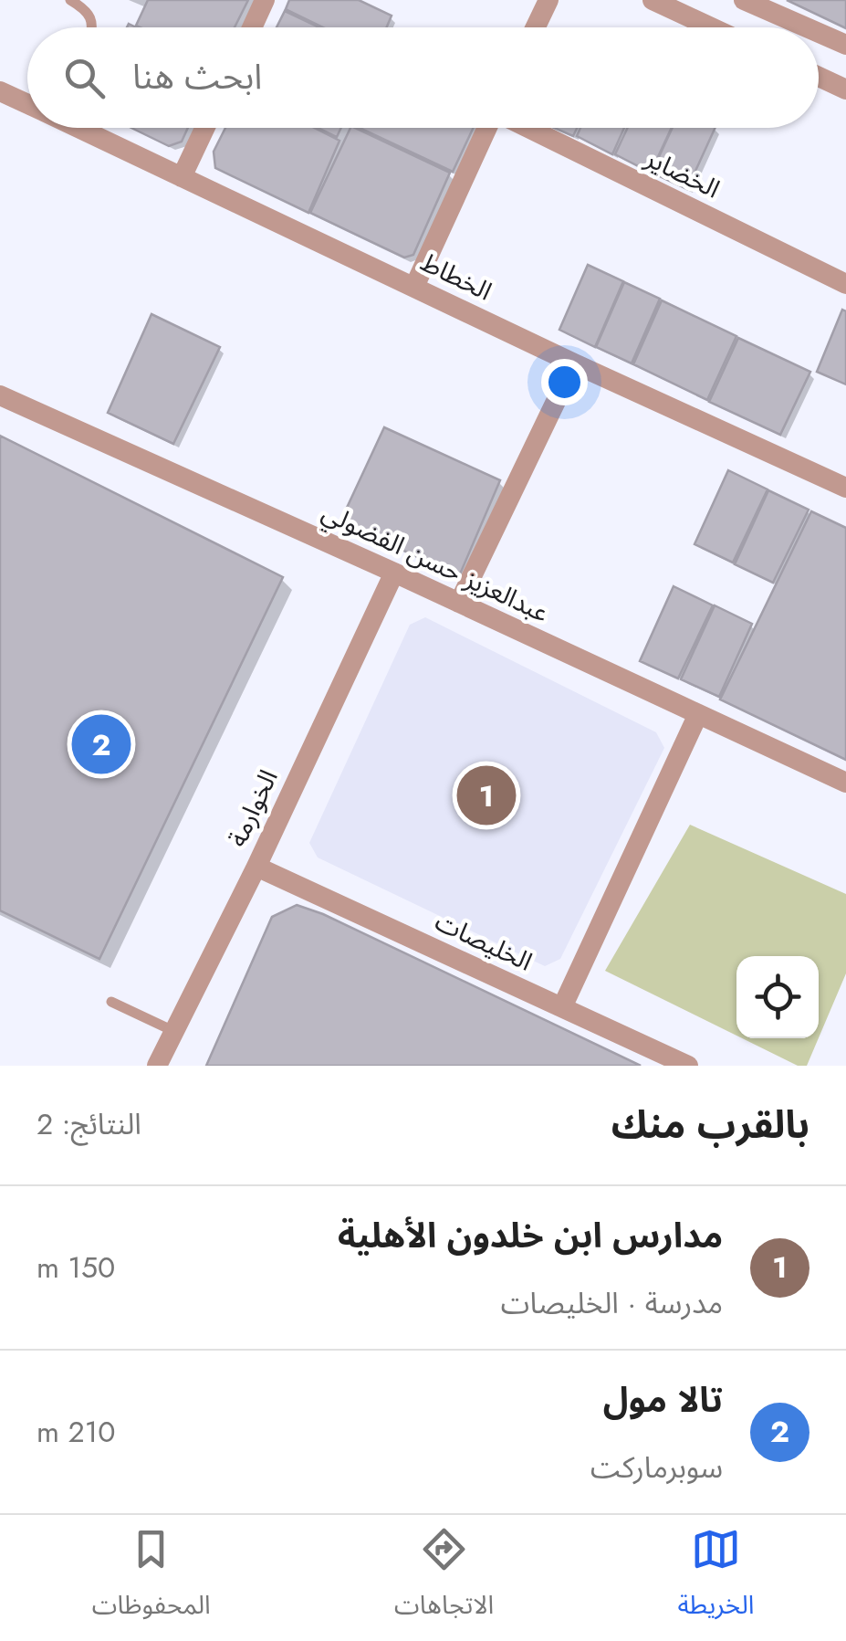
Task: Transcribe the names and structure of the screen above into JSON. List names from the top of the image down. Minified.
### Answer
{"streets":{"street":["الخضاير","الخطاط","عبدالعزيز حسن الفضولي","الخوارمة","الخليصات"]},"crossings":[["عبدالعزيز حسن الفضولي","الخوارمة"],["الخوارمة","الخليصات"]],"page":{"search":"ابحث هنا","pins":["2","1"],"heading":["بالقرب منك","النتائج: 2"],"list":[{"mark":"1","name":"مدارس ابن خلدون الأهلية","note":"مدرسة · الخليصات","value":"150 m"},{"mark":"2","name":"تالا مول","note":"سوبرماركت","value":"210 m"}],"nav":["الخريطة","الاتجاهات","المحفوظات"]}}
